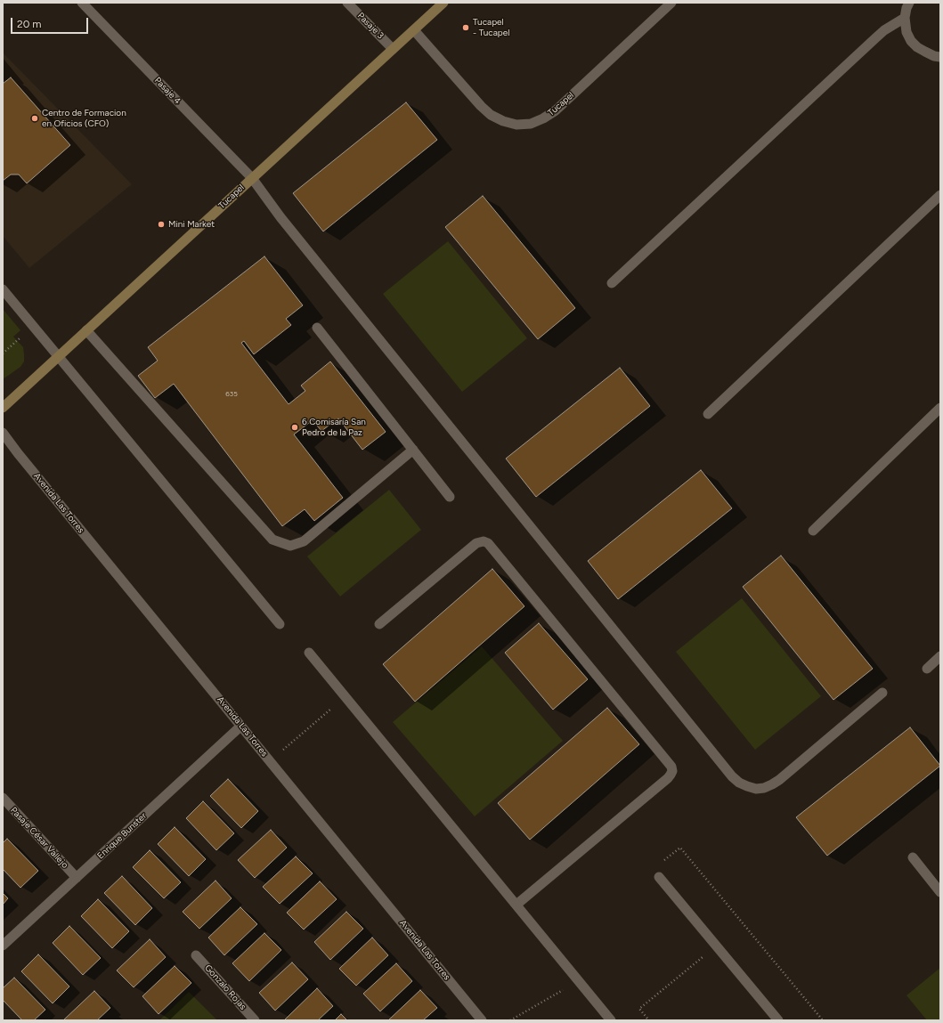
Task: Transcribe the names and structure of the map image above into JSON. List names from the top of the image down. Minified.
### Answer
{"streets":{"main road":["Tucapel"],"street":["Pasaje 3","Pasaje 4","Avenida Las Torres","Enrique Bunster","Pasaje César Vallejo","Gonzalo Rojas"]},"crossings":[["Pasaje 3","Tucapel"],["Pasaje 4","Tucapel"],["Avenida Las Torres","Enrique Bunster"],["Enrique Bunster","Pasaje César Vallejo"]],"places":["Tucapel - Tucapel","Centro de Formacion en Oficios (CFO)","Mini Market","6 Comisaría San Pedro de la Paz"],"house_numbers":["635"],"scale_bar":"20 m"}
